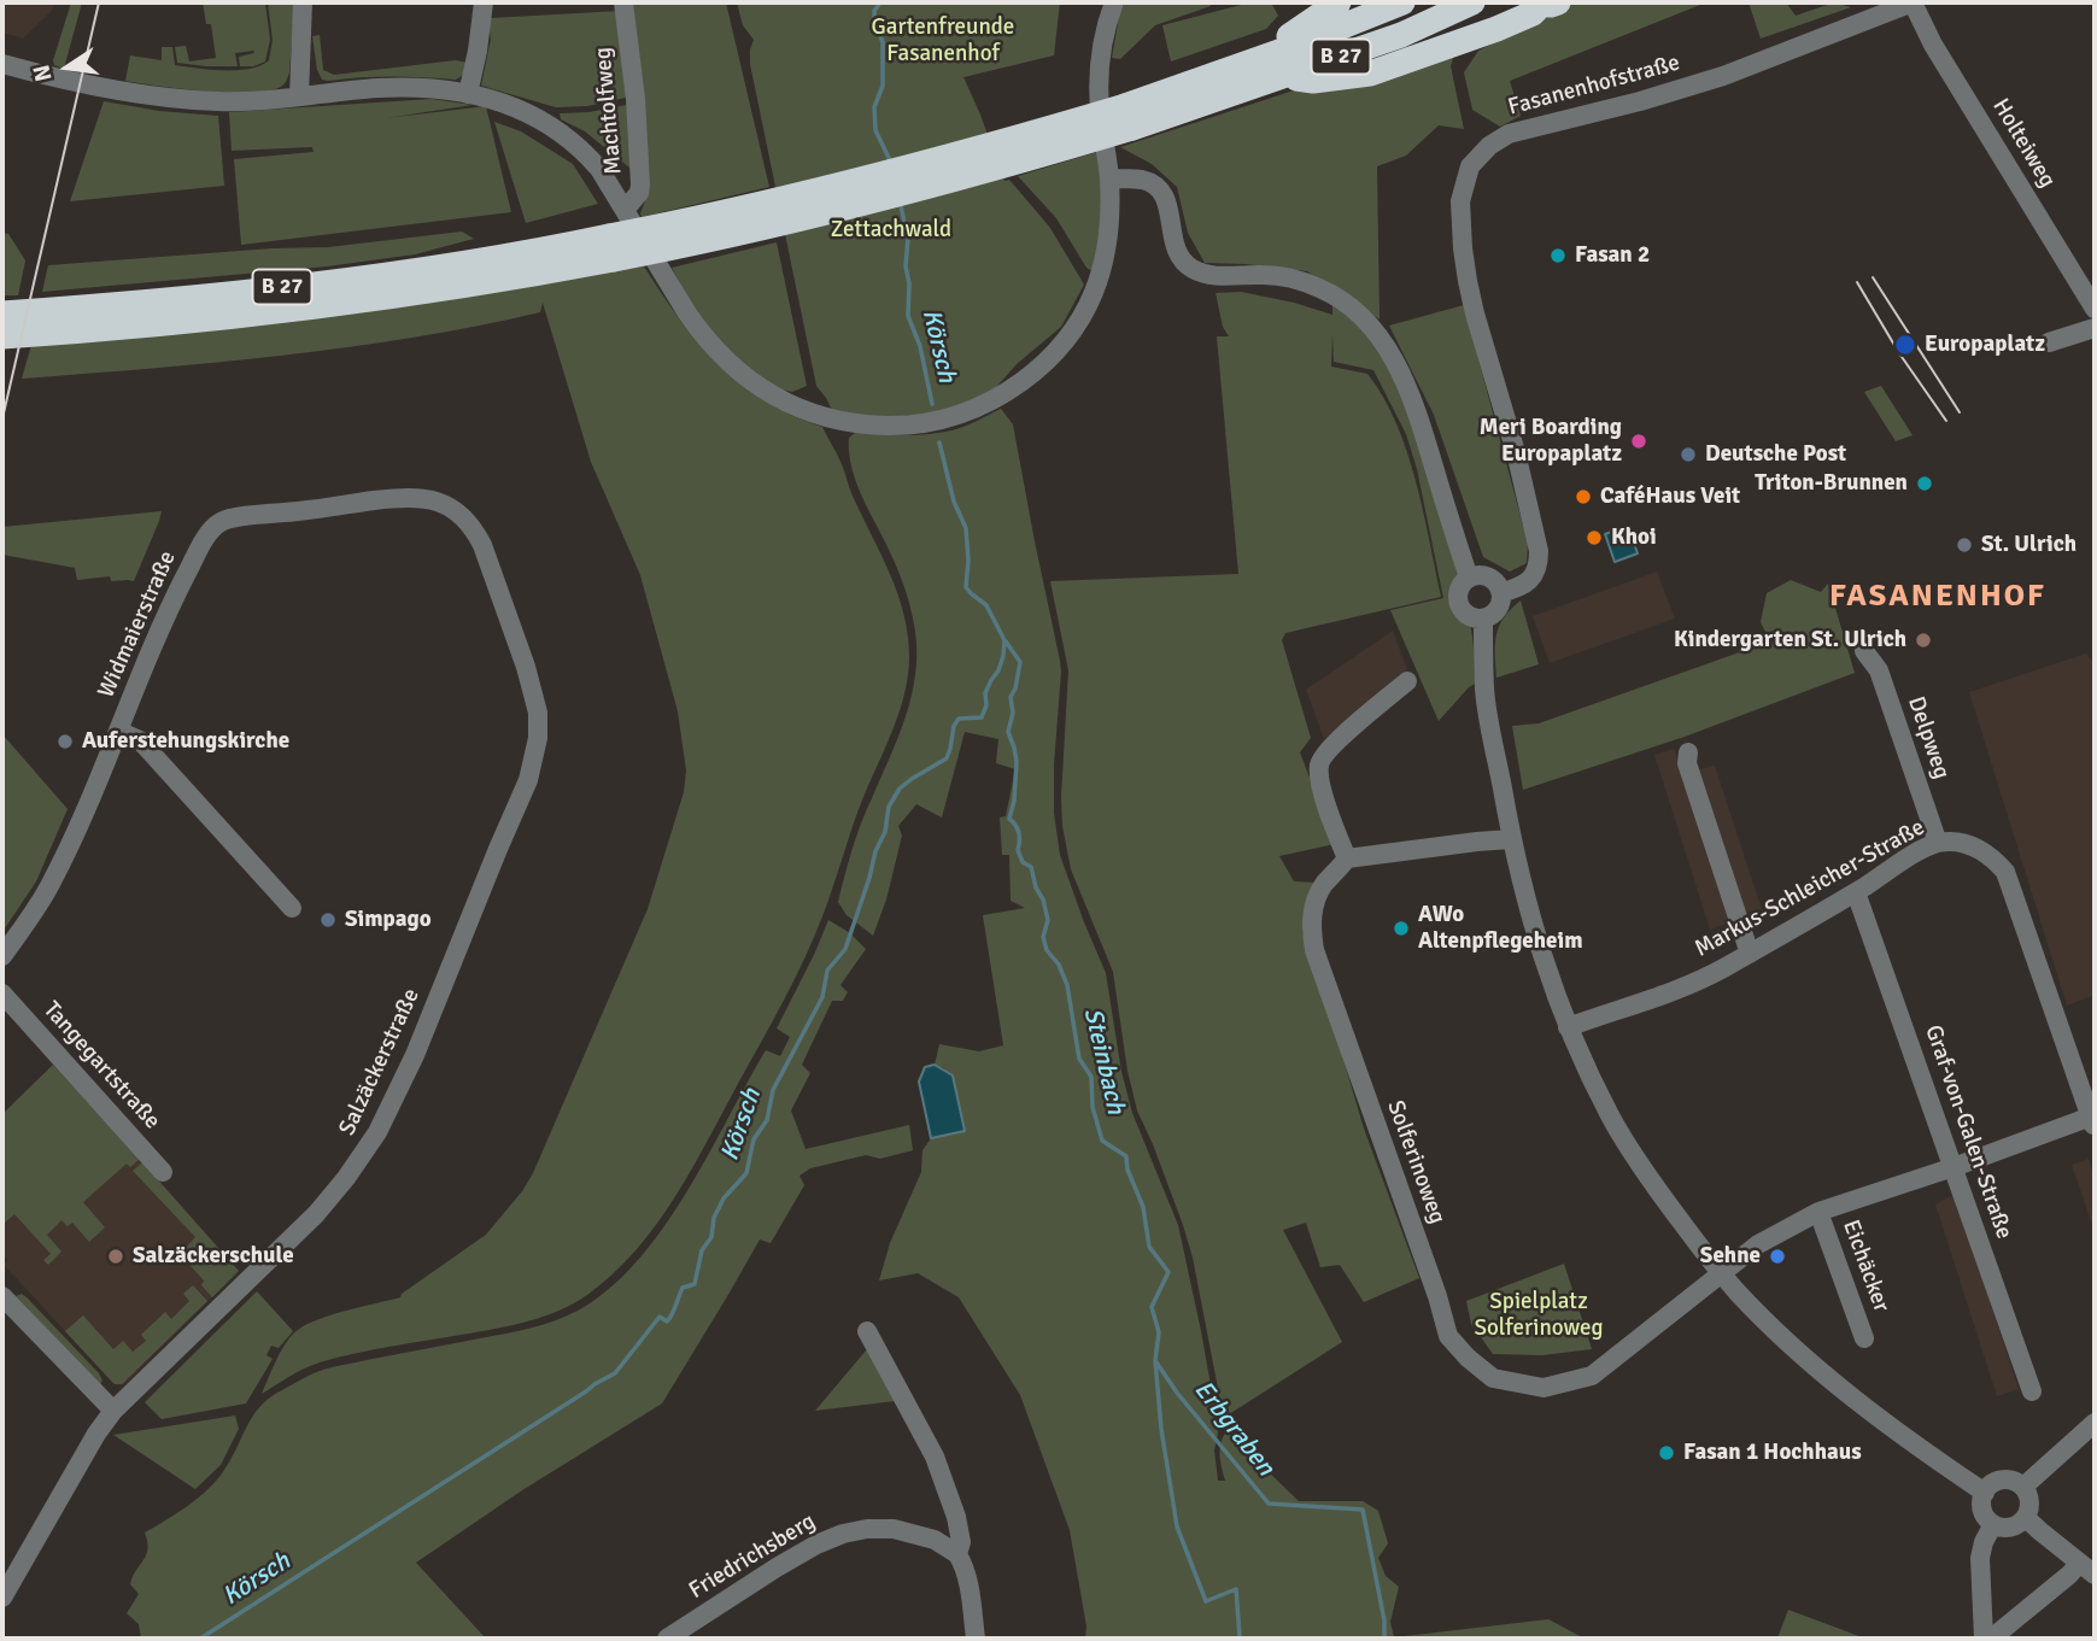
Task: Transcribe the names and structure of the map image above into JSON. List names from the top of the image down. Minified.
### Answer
{"streets":{"highway":["B 27"],"street":["Fasanenhofstraße","Machtolfweg","Holteiweg","Widmaierstraße","Delpweg","Markus-Schleicher-Straße","Salzäckerstraße","Tangegartstraße","Graf-von-Galen-Straße","Solferinoweg","Eichäcker","Friedrichsberg"]},"crossings":[["Fasanenhofstraße","Holteiweg"],["Widmaierstraße","Salzäckerstraße"],["Delpweg","Markus-Schleicher-Straße"],["Markus-Schleicher-Straße","Graf-von-Galen-Straße"],["Markus-Schleicher-Straße","Solferinoweg"],["Graf-von-Galen-Straße","Solferinoweg"],["Solferinoweg","Eichäcker"]],"districts":["FASANENHOF"],"water":["Körsch","Steinbach","Erbgraben"],"parks":["Gartenfreunde Fasanenhof","Zettachwald","Spielplatz Solferinoweg"],"places":["Fasan 2","Europaplatz","Meri Boarding Europaplatz","Deutsche Post","Triton-Brunnen","CaféHaus Veit","Khoi","St. Ulrich","Kindergarten St. Ulrich","Auferstehungskirche","Simpago","AWo Altenpflegeheim","Salzäckerschule","Sehne","Fasan 1 Hochhaus"],"north":"left"}
